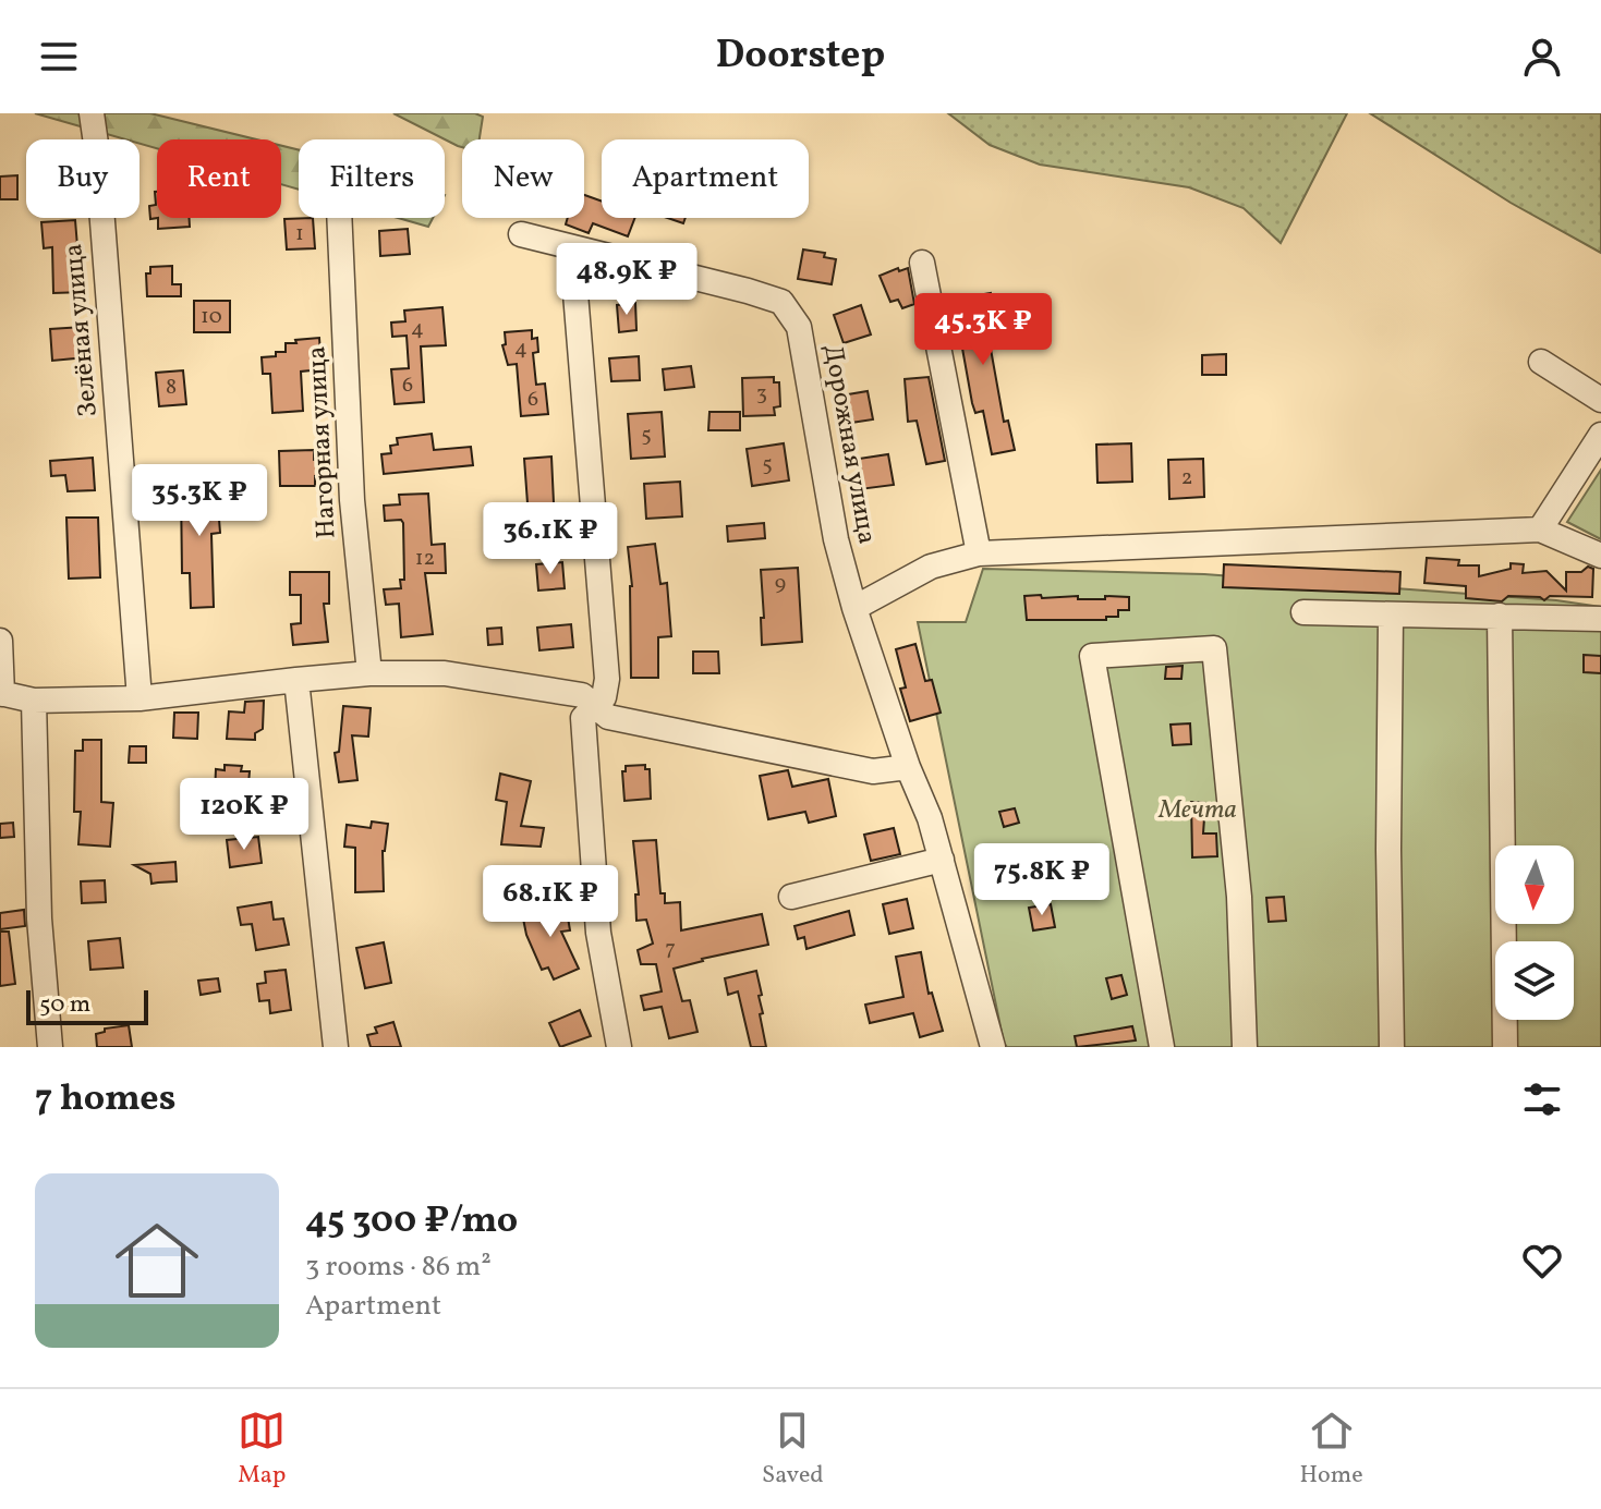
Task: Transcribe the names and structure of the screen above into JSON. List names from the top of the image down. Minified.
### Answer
{"streets":{"street":["Зелёная улица","Нагорная улица","Дорожная улица"]},"parks":["Мечта"],"house_numbers":["1","10","4","4","6","8","3","6","5","5","2","12","9","7"],"scale_bar":"50 m","north":"bottom","page":{"header":"Doorstep","chip":["Buy","Rent","Filters","New","Apartment"],"price":["48.9K ₽","45.3K ₽","35.3K ₽","36.1K ₽","120K ₽","75.8K ₽","68.1K ₽"],"scale":"50 m","heading":"7 homes","list":[{"name":"45 300 ₽/mo","note":"3 rooms · 86 m² · Apartment"}],"tabs":["Map","Saved","Home"]}}
